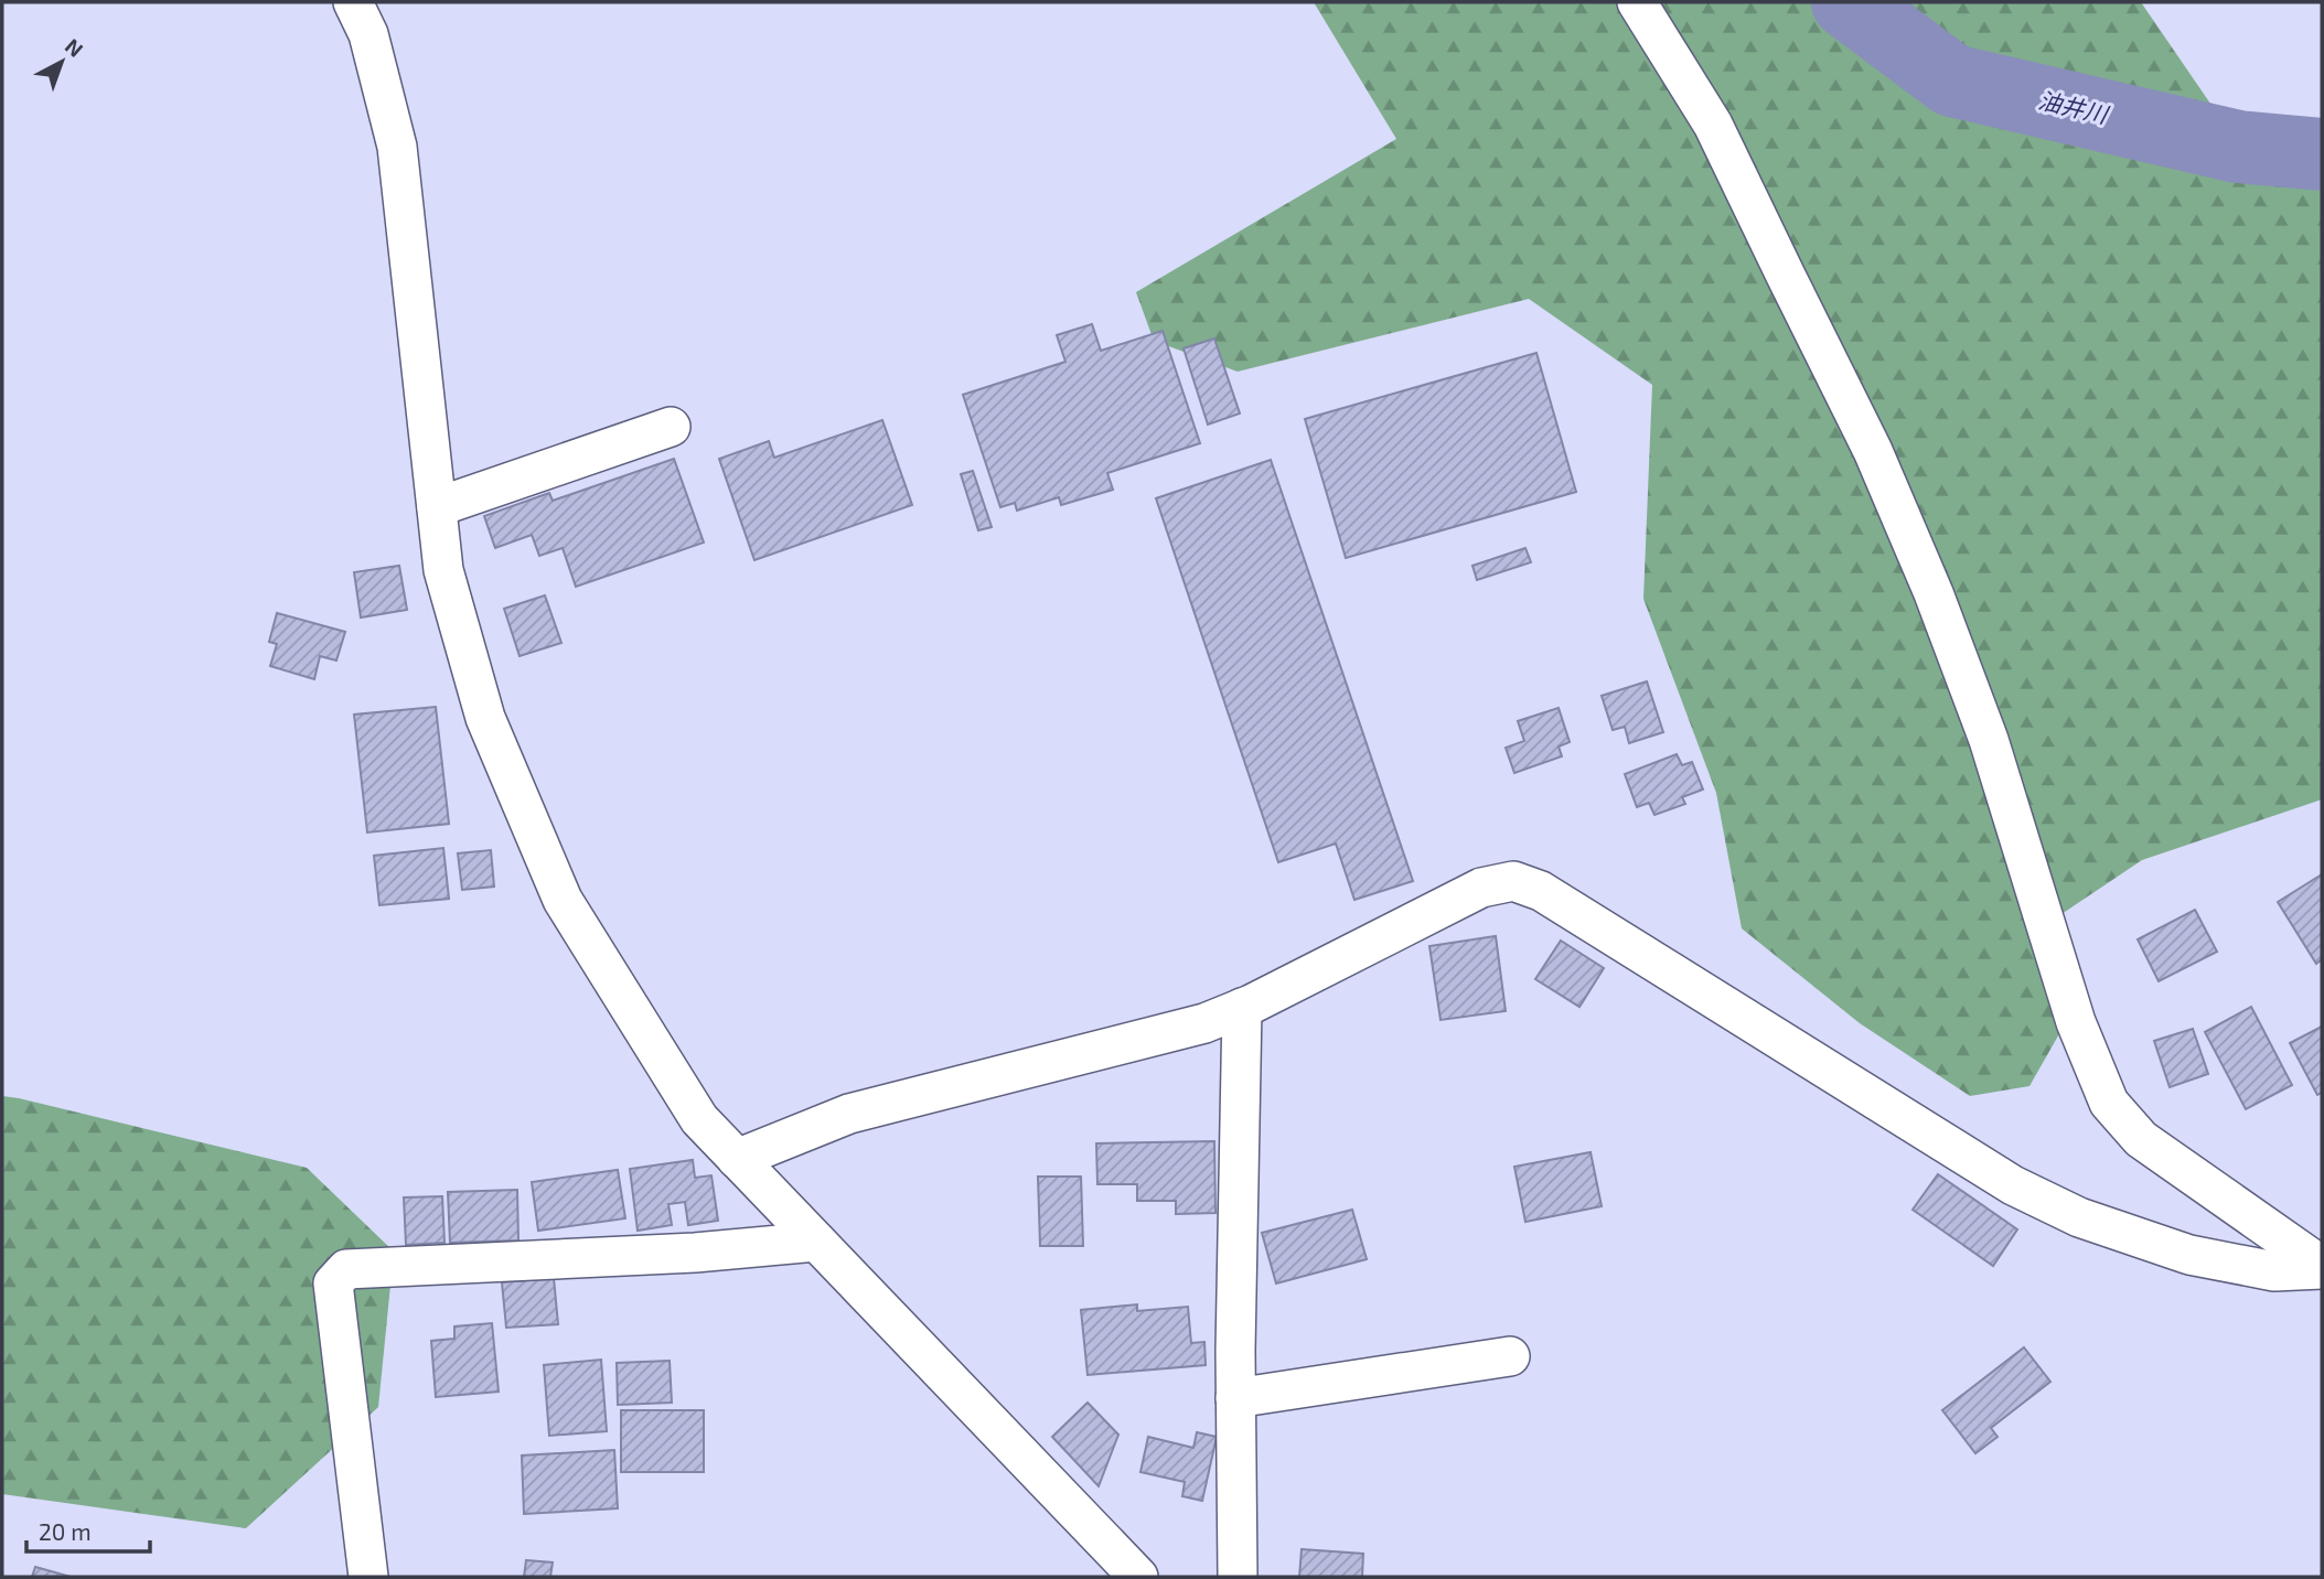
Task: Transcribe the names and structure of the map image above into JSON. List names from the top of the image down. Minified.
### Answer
{"water":["油井川"],"scale_bar":"20 m","north":"top right"}
